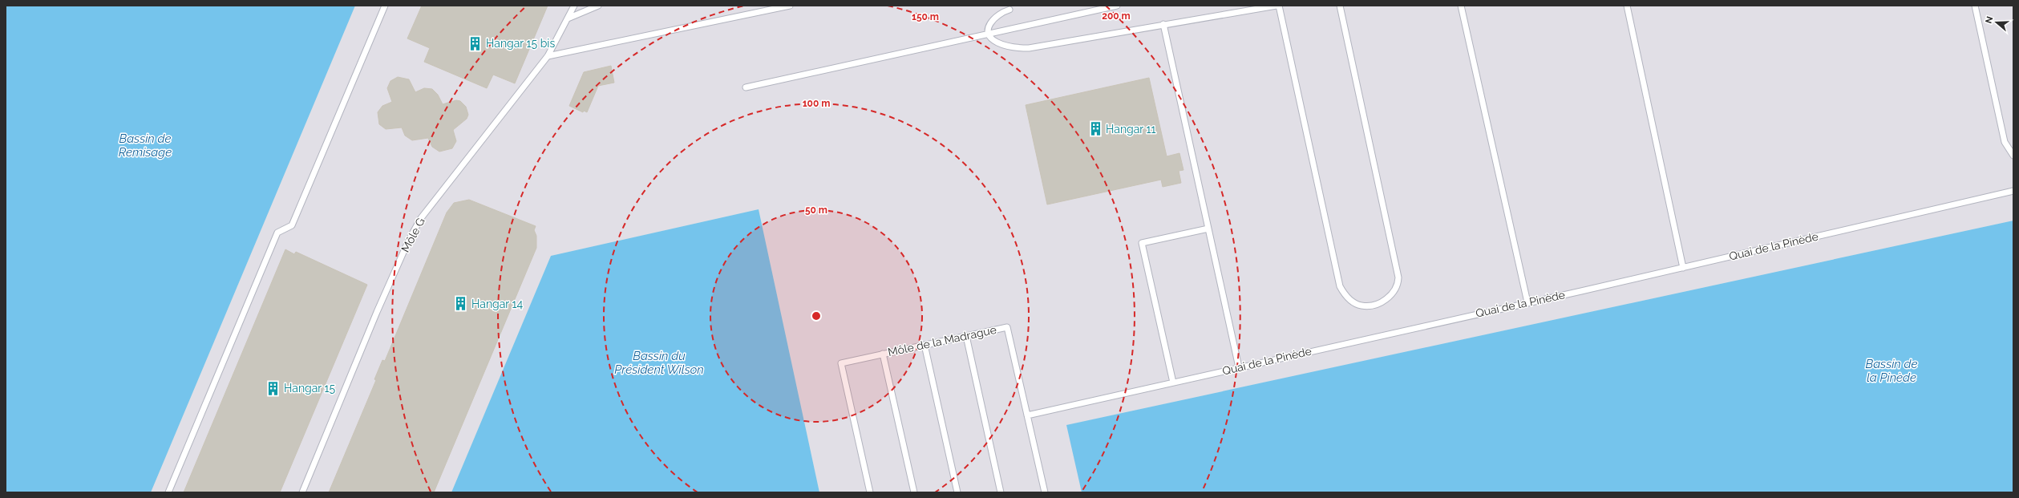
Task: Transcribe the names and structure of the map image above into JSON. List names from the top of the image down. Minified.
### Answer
{"streets":{"lane":["Môle G","Quai de la Pinède","Môle de la Madrague"]},"crossings":[["Quai de la Pinède","Môle de la Madrague"]],"water":["Bassin de Remisage","Bassin du Président Wilson","Bassin de la Pinède"],"places":{"building":["Hangar 15 bis","Hangar 11","Hangar 14","Hangar 15"]},"north":"left","rings":["200 m","150 m","100 m","50 m"]}
